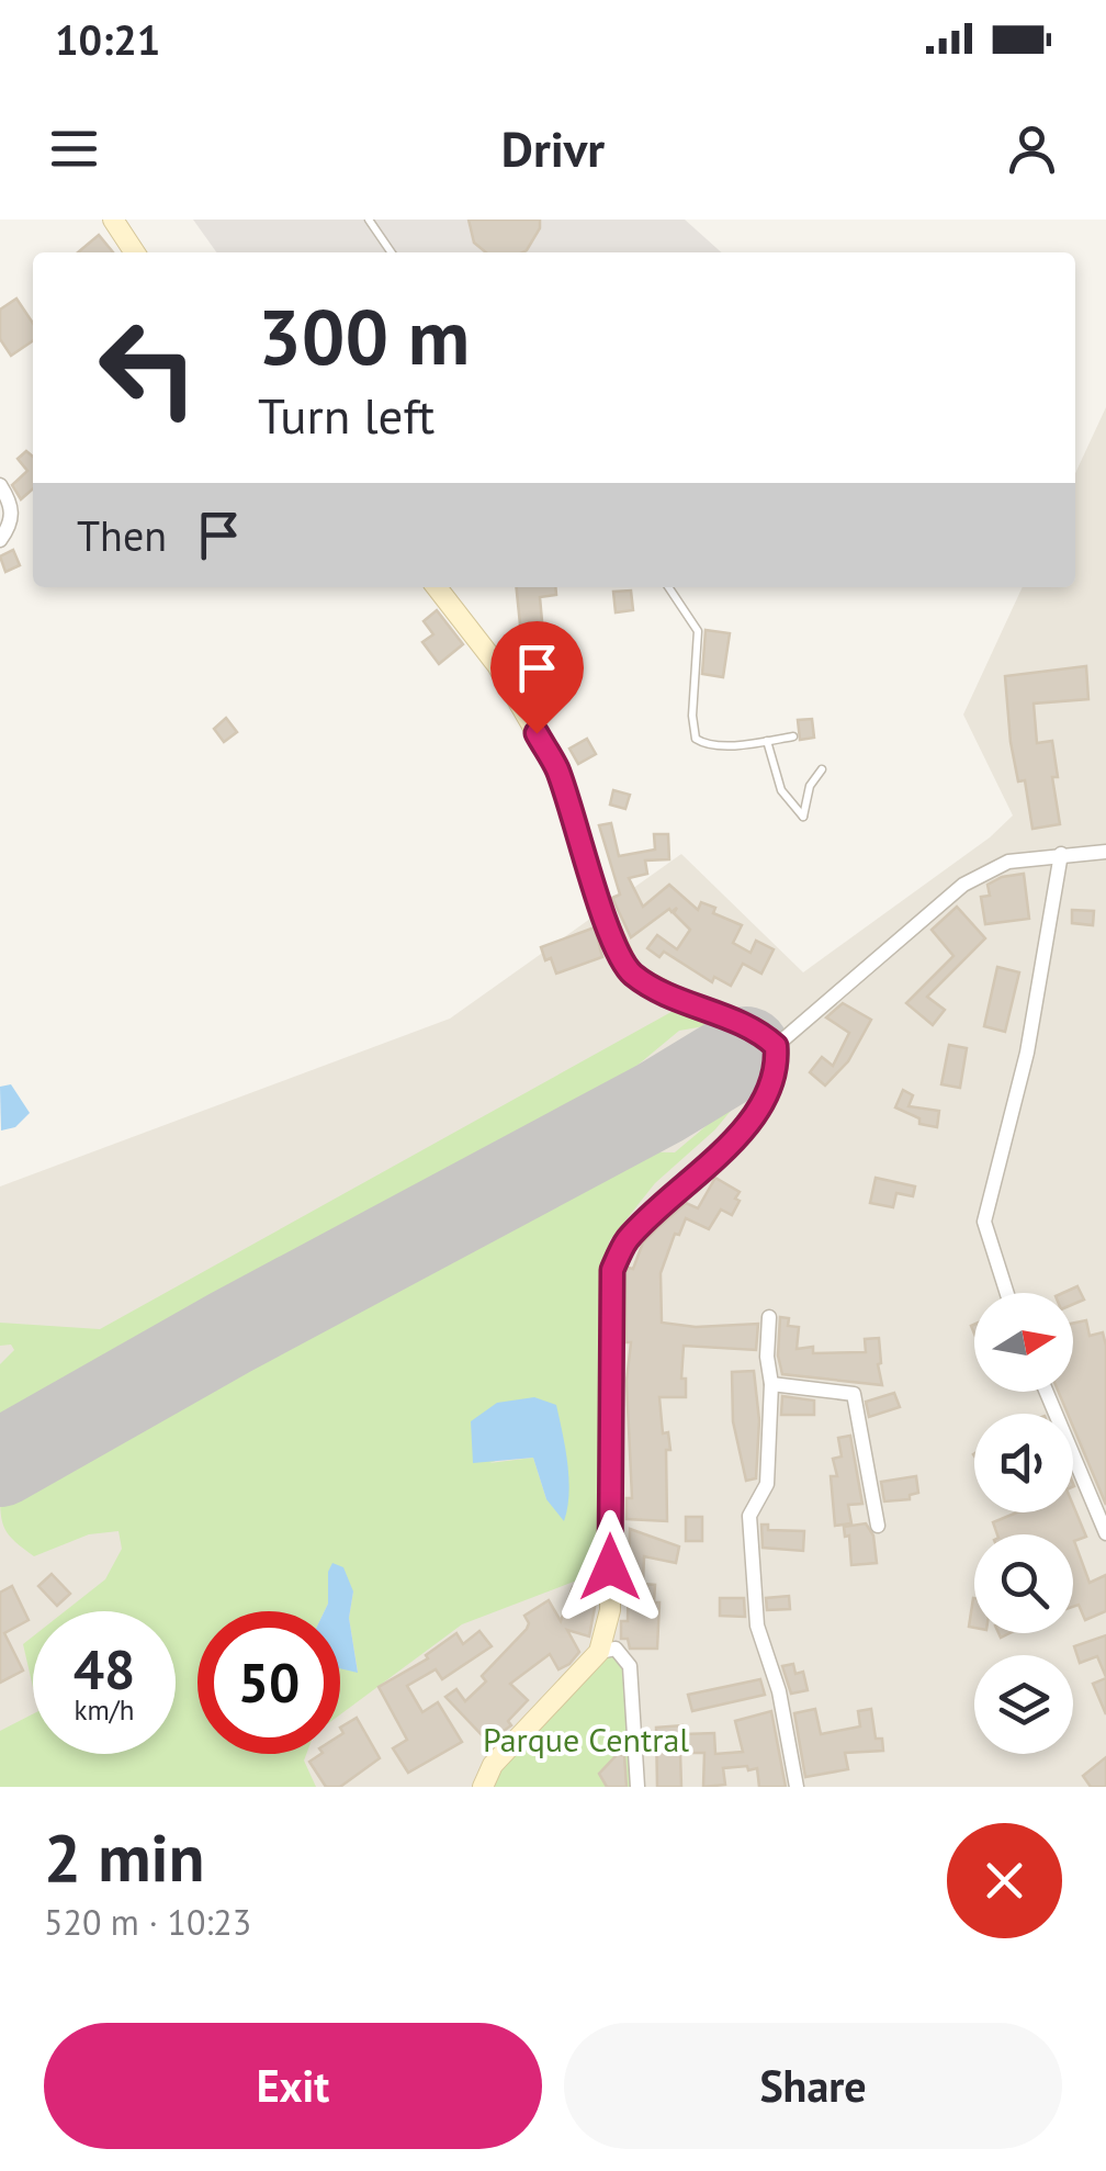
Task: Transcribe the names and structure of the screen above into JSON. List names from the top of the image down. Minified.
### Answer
{"parks":["Parque Central"],"north":"right","page":{"status":"10:21","header":"Drivr","turn":["300 m","Turn left"],"then":"Then","speed":"48 km/h","limit":"50","heading":["2 min","520 m · 10:23"],"buttons":["Exit","Share"]}}
